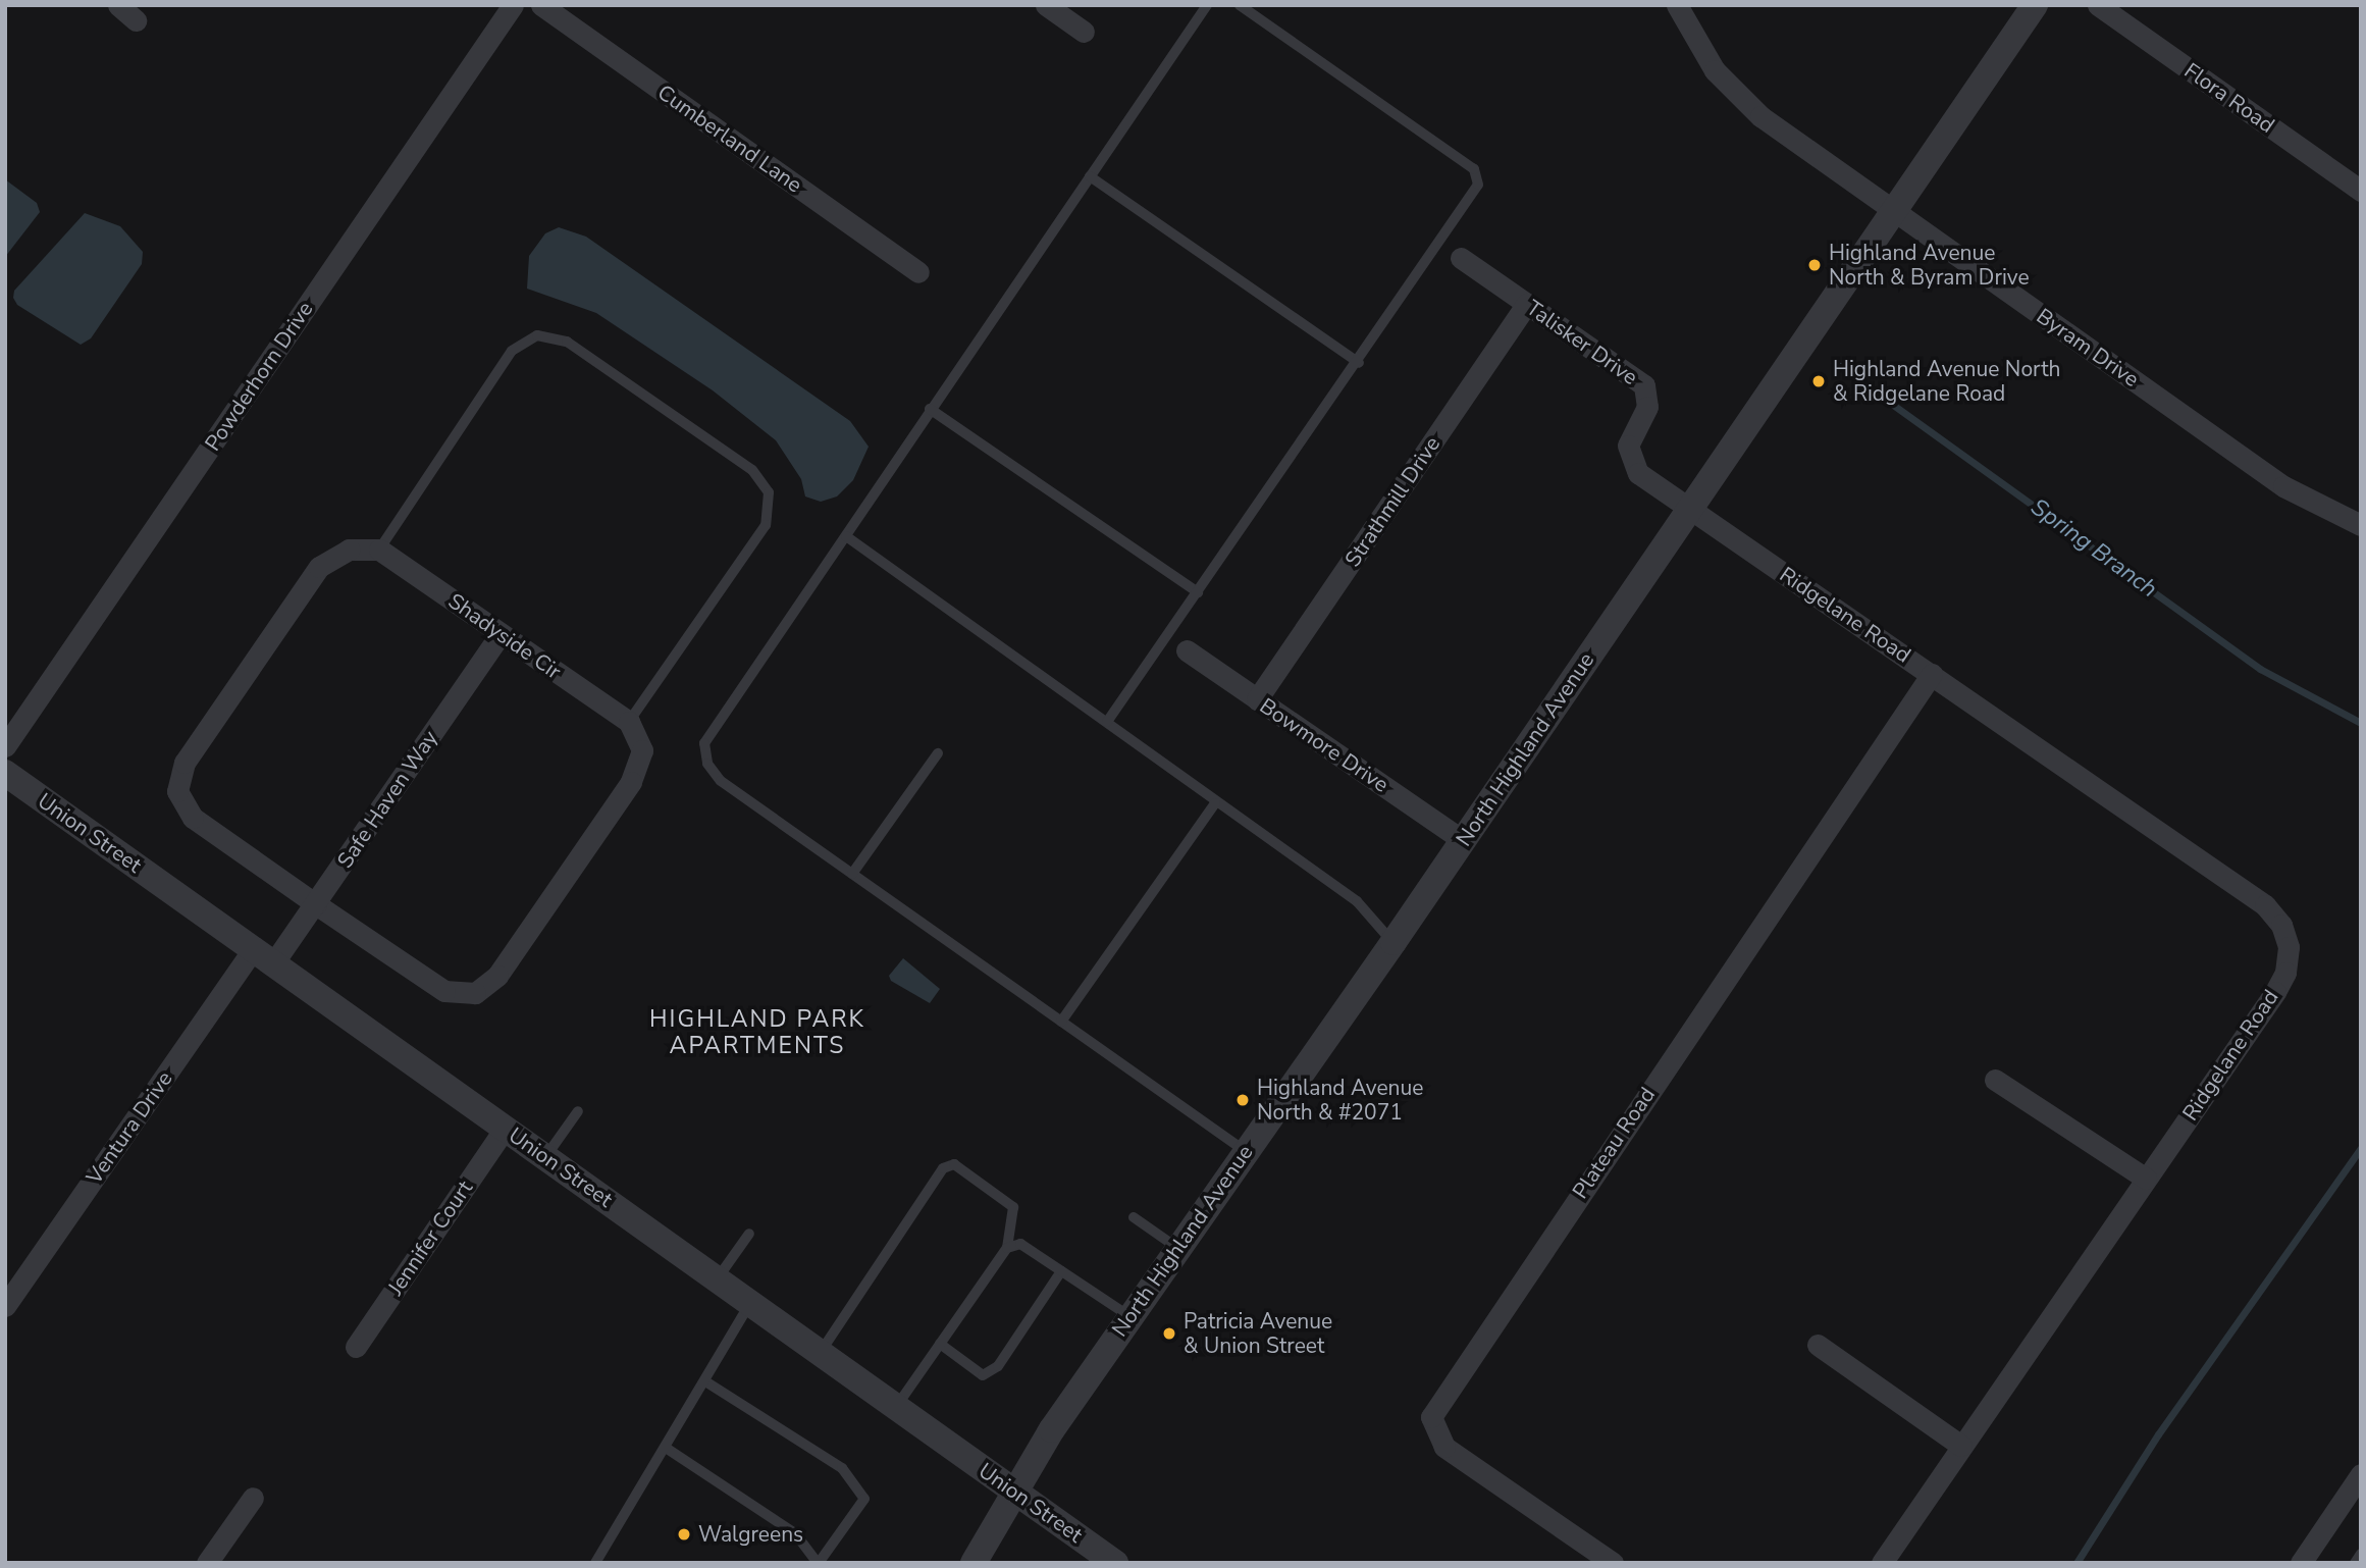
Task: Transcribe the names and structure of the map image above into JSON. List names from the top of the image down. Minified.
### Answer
{"streets":{"street":["Flora Road","Cumberland Lane","Talisker Drive","Byram Drive","Powderhorn Drive","Strathmill Drive","Ridgelane Road","Shadyside Cir","Bowmore Drive","North Highland Avenue","Safe Haven Way","Union Street","Ventura Drive","Plateau Road","Jennifer Court"]},"crossings":[["Talisker Drive","Strathmill Drive"],["Talisker Drive","Ridgelane Road"],["Talisker Drive","North Highland Avenue"],["Byram Drive","North Highland Avenue"],["Strathmill Drive","Bowmore Drive"],["Ridgelane Road","North Highland Avenue"],["Ridgelane Road","Plateau Road"],["Shadyside Cir","Safe Haven Way"],["Bowmore Drive","North Highland Avenue"],["North Highland Avenue","Union Street"],["Safe Haven Way","Union Street"],["Safe Haven Way","Ventura Drive"],["Union Street","Ventura Drive"],["Union Street","Jennifer Court"]],"districts":["HIGHLAND PARK APARTMENTS"],"water":["Spring Branch"],"places":["Highland Avenue North & Byram Drive","Highland Avenue North & Ridgelane Road","Highland Avenue North & #2071","Patricia Avenue & Union Street","Walgreens"]}
